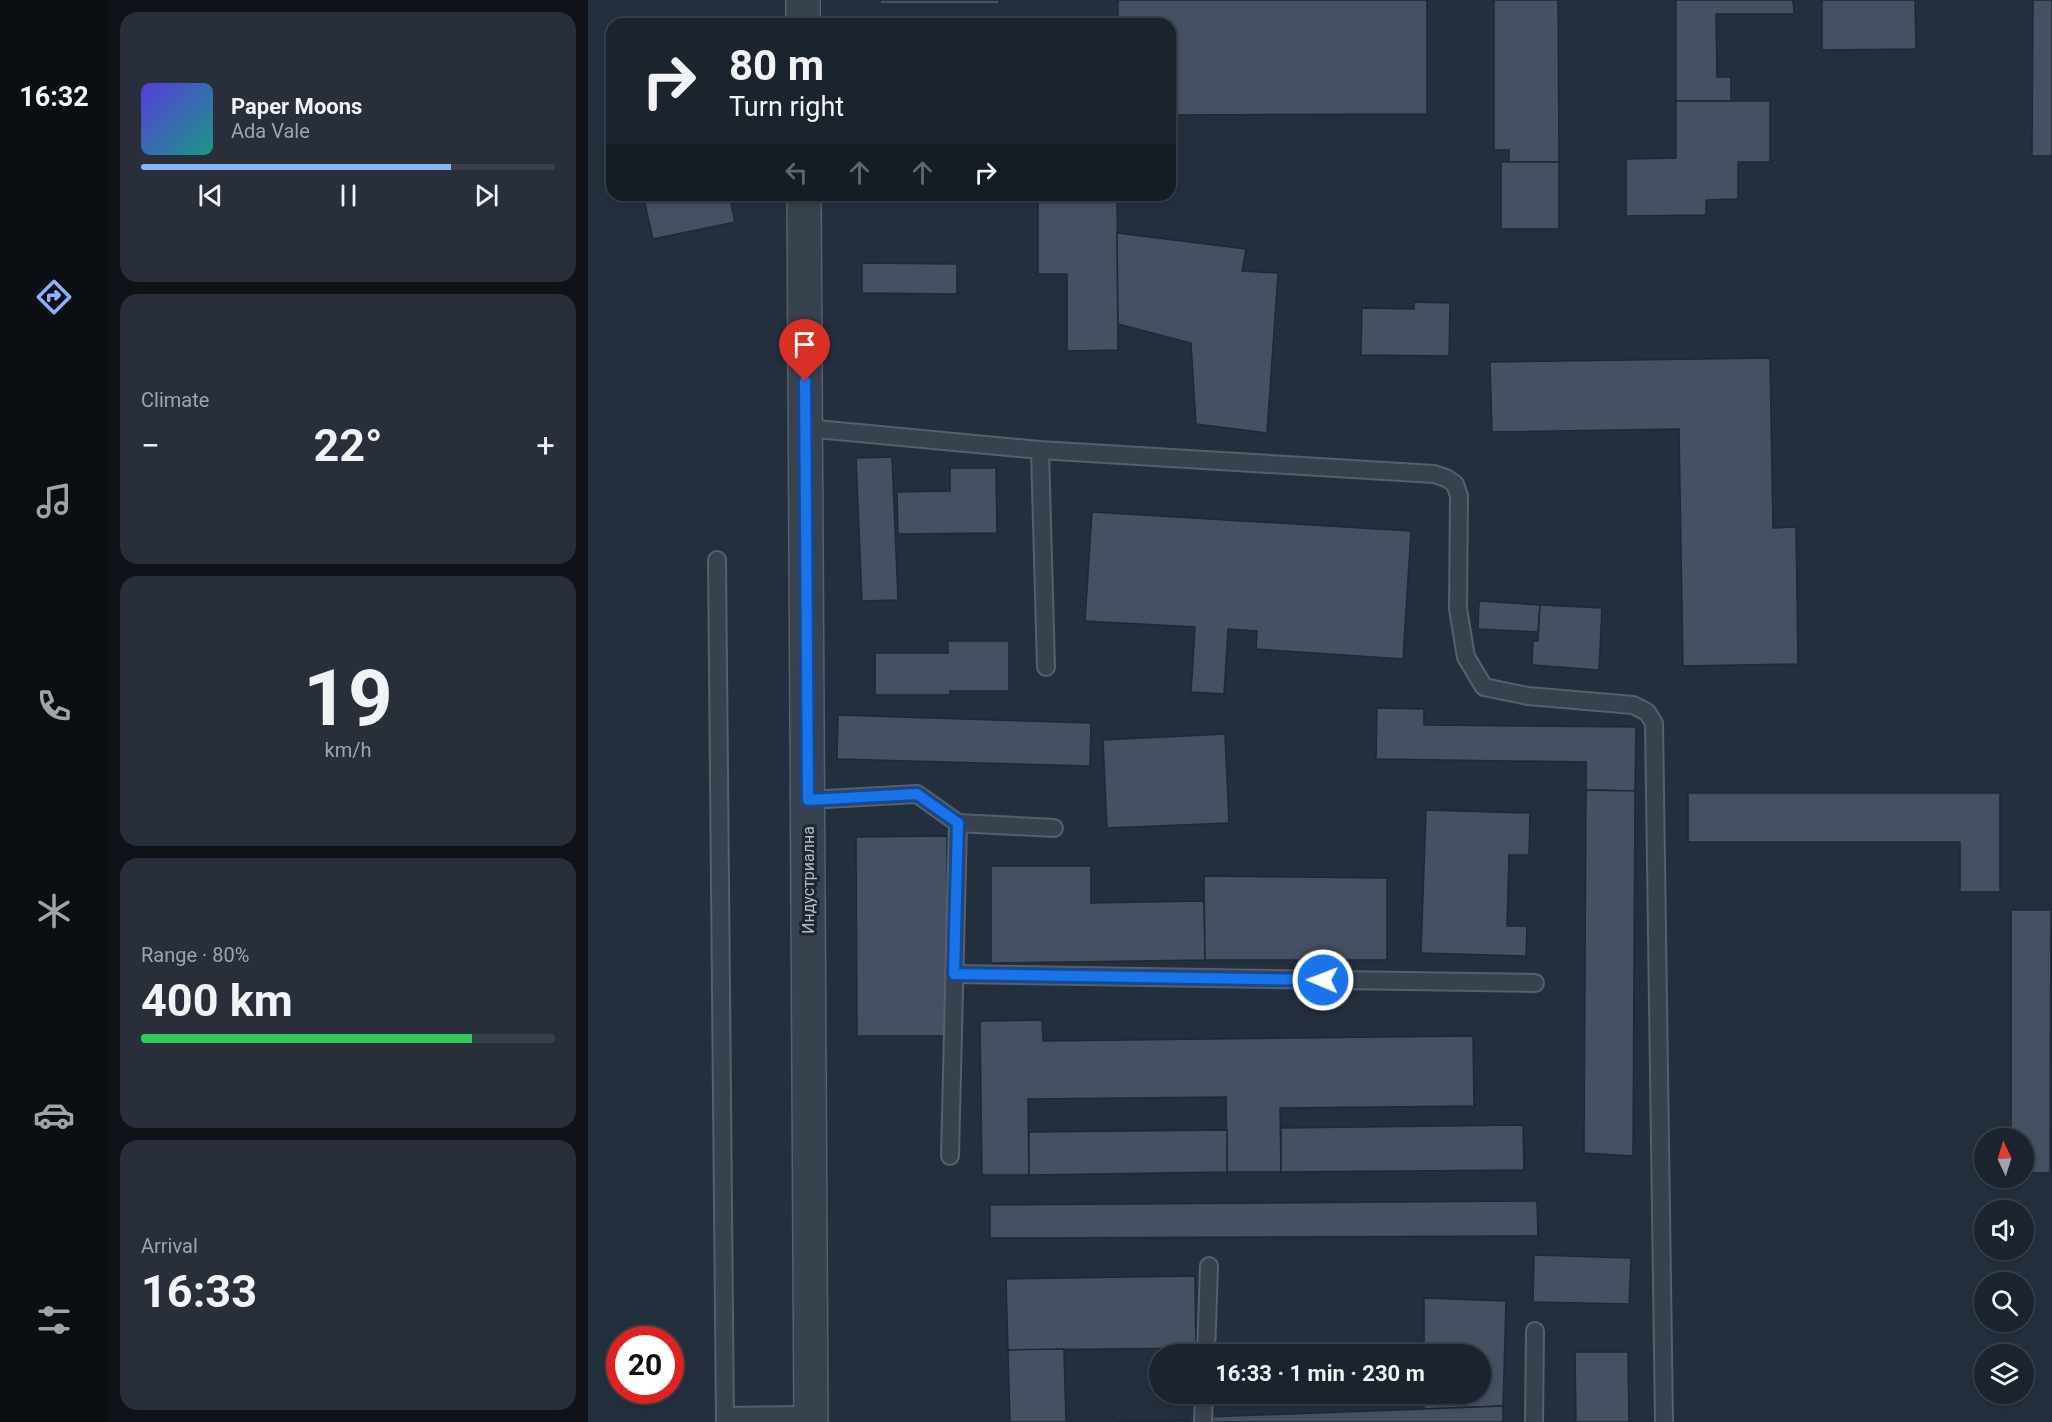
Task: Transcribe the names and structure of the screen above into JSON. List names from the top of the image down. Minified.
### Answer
{"streets":{"street":["Индустриална"]},"north":"top","page":{"tabs":"16:32","turn":["80 m","Turn right"],"song":["Paper Moons","Ada Vale"],"tile":["Climate",["19","km/h"],["Range · 80%","400 km"],["Arrival","16:33"]],"heat":["−","22°","+"],"limit":"20","trip":"16:33 · 1 min · 230 m"}}
